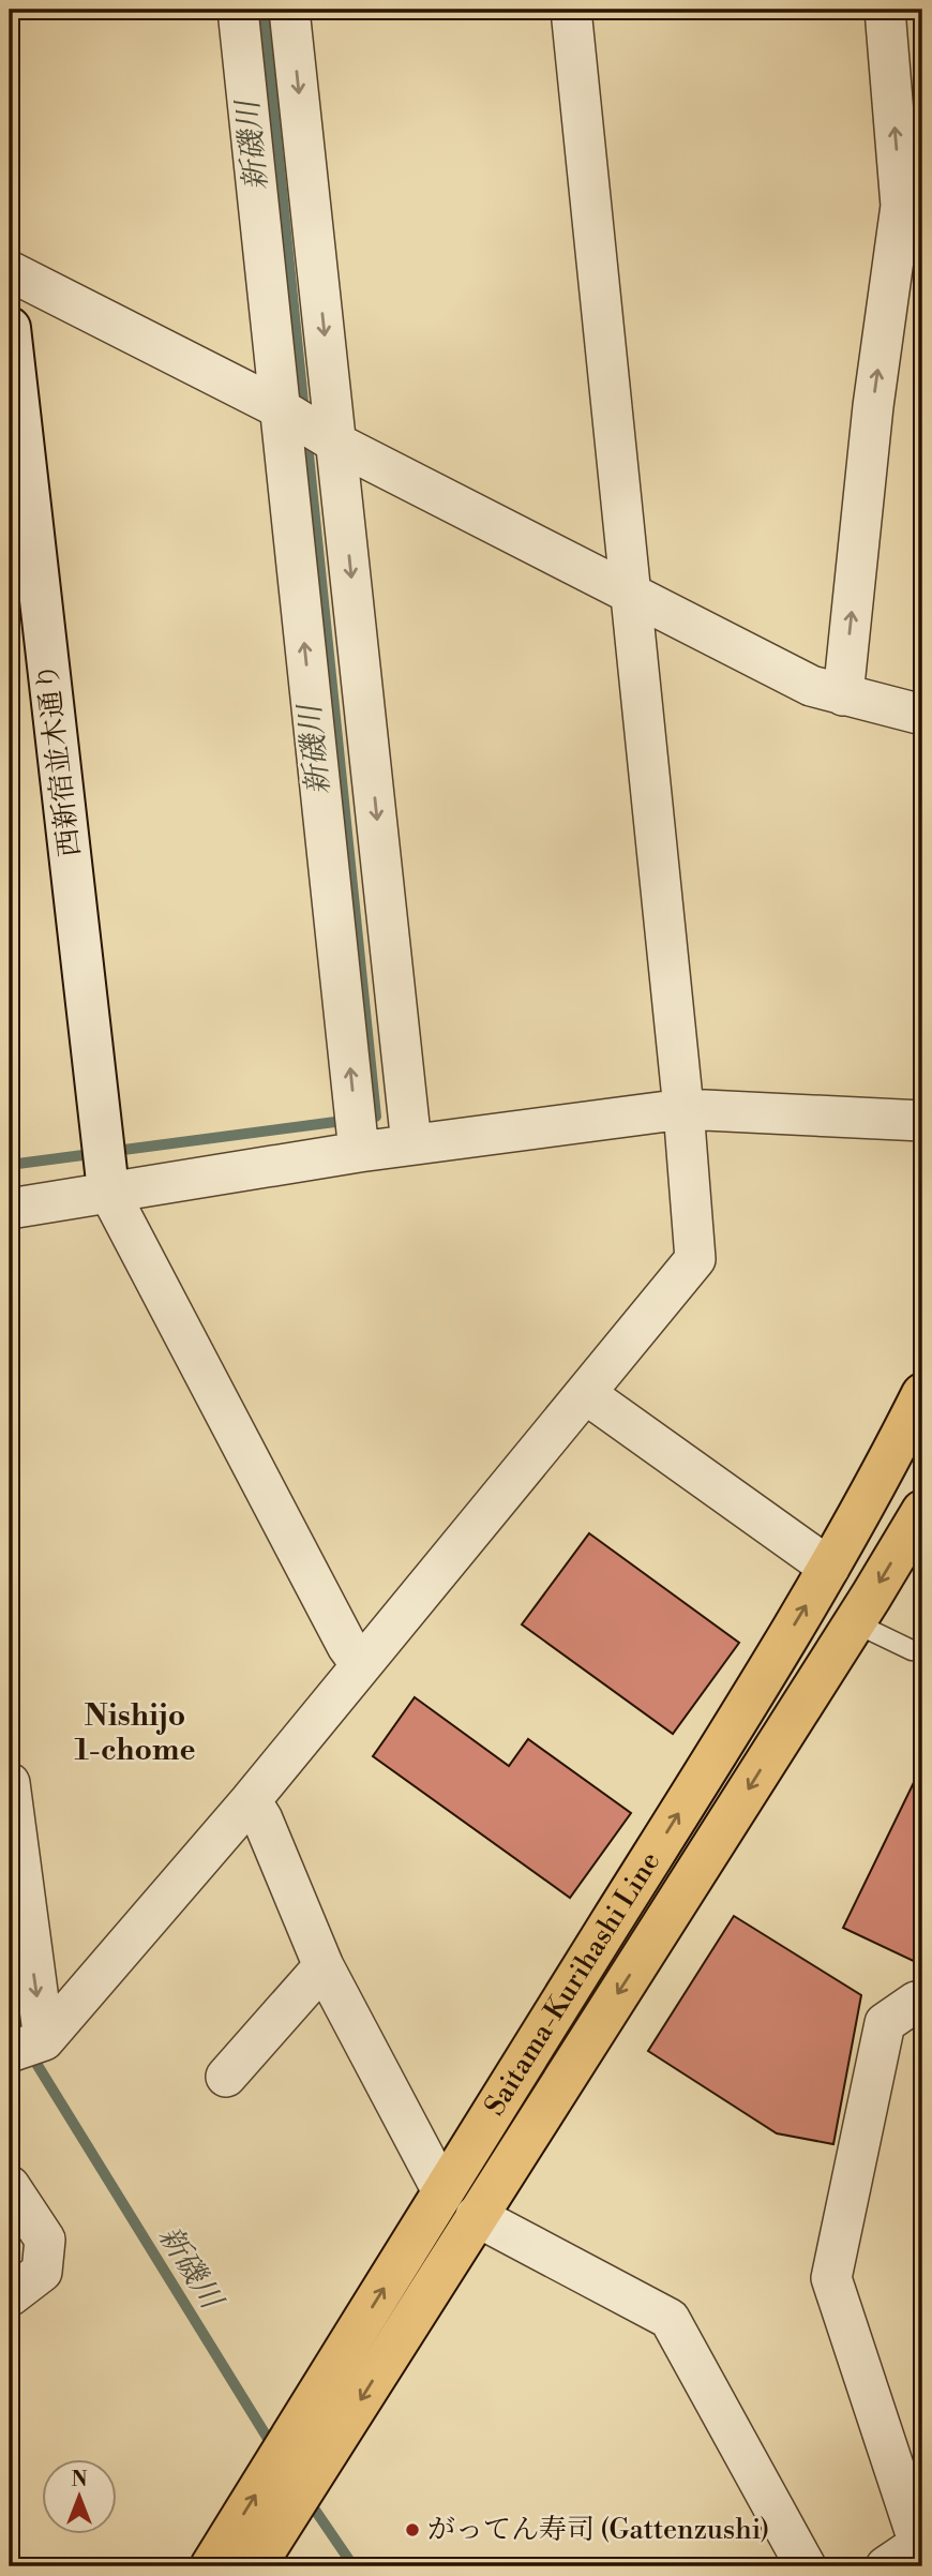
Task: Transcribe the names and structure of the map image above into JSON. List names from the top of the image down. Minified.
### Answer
{"streets":{"main road":["Saitama-Kurihashi Line"],"street":["西新宿並木通り"]},"districts":["Nishijo 1-chome"],"water":["新磯川"],"places":["がってん寿司 (Gattenzushi)"],"north":"top"}
